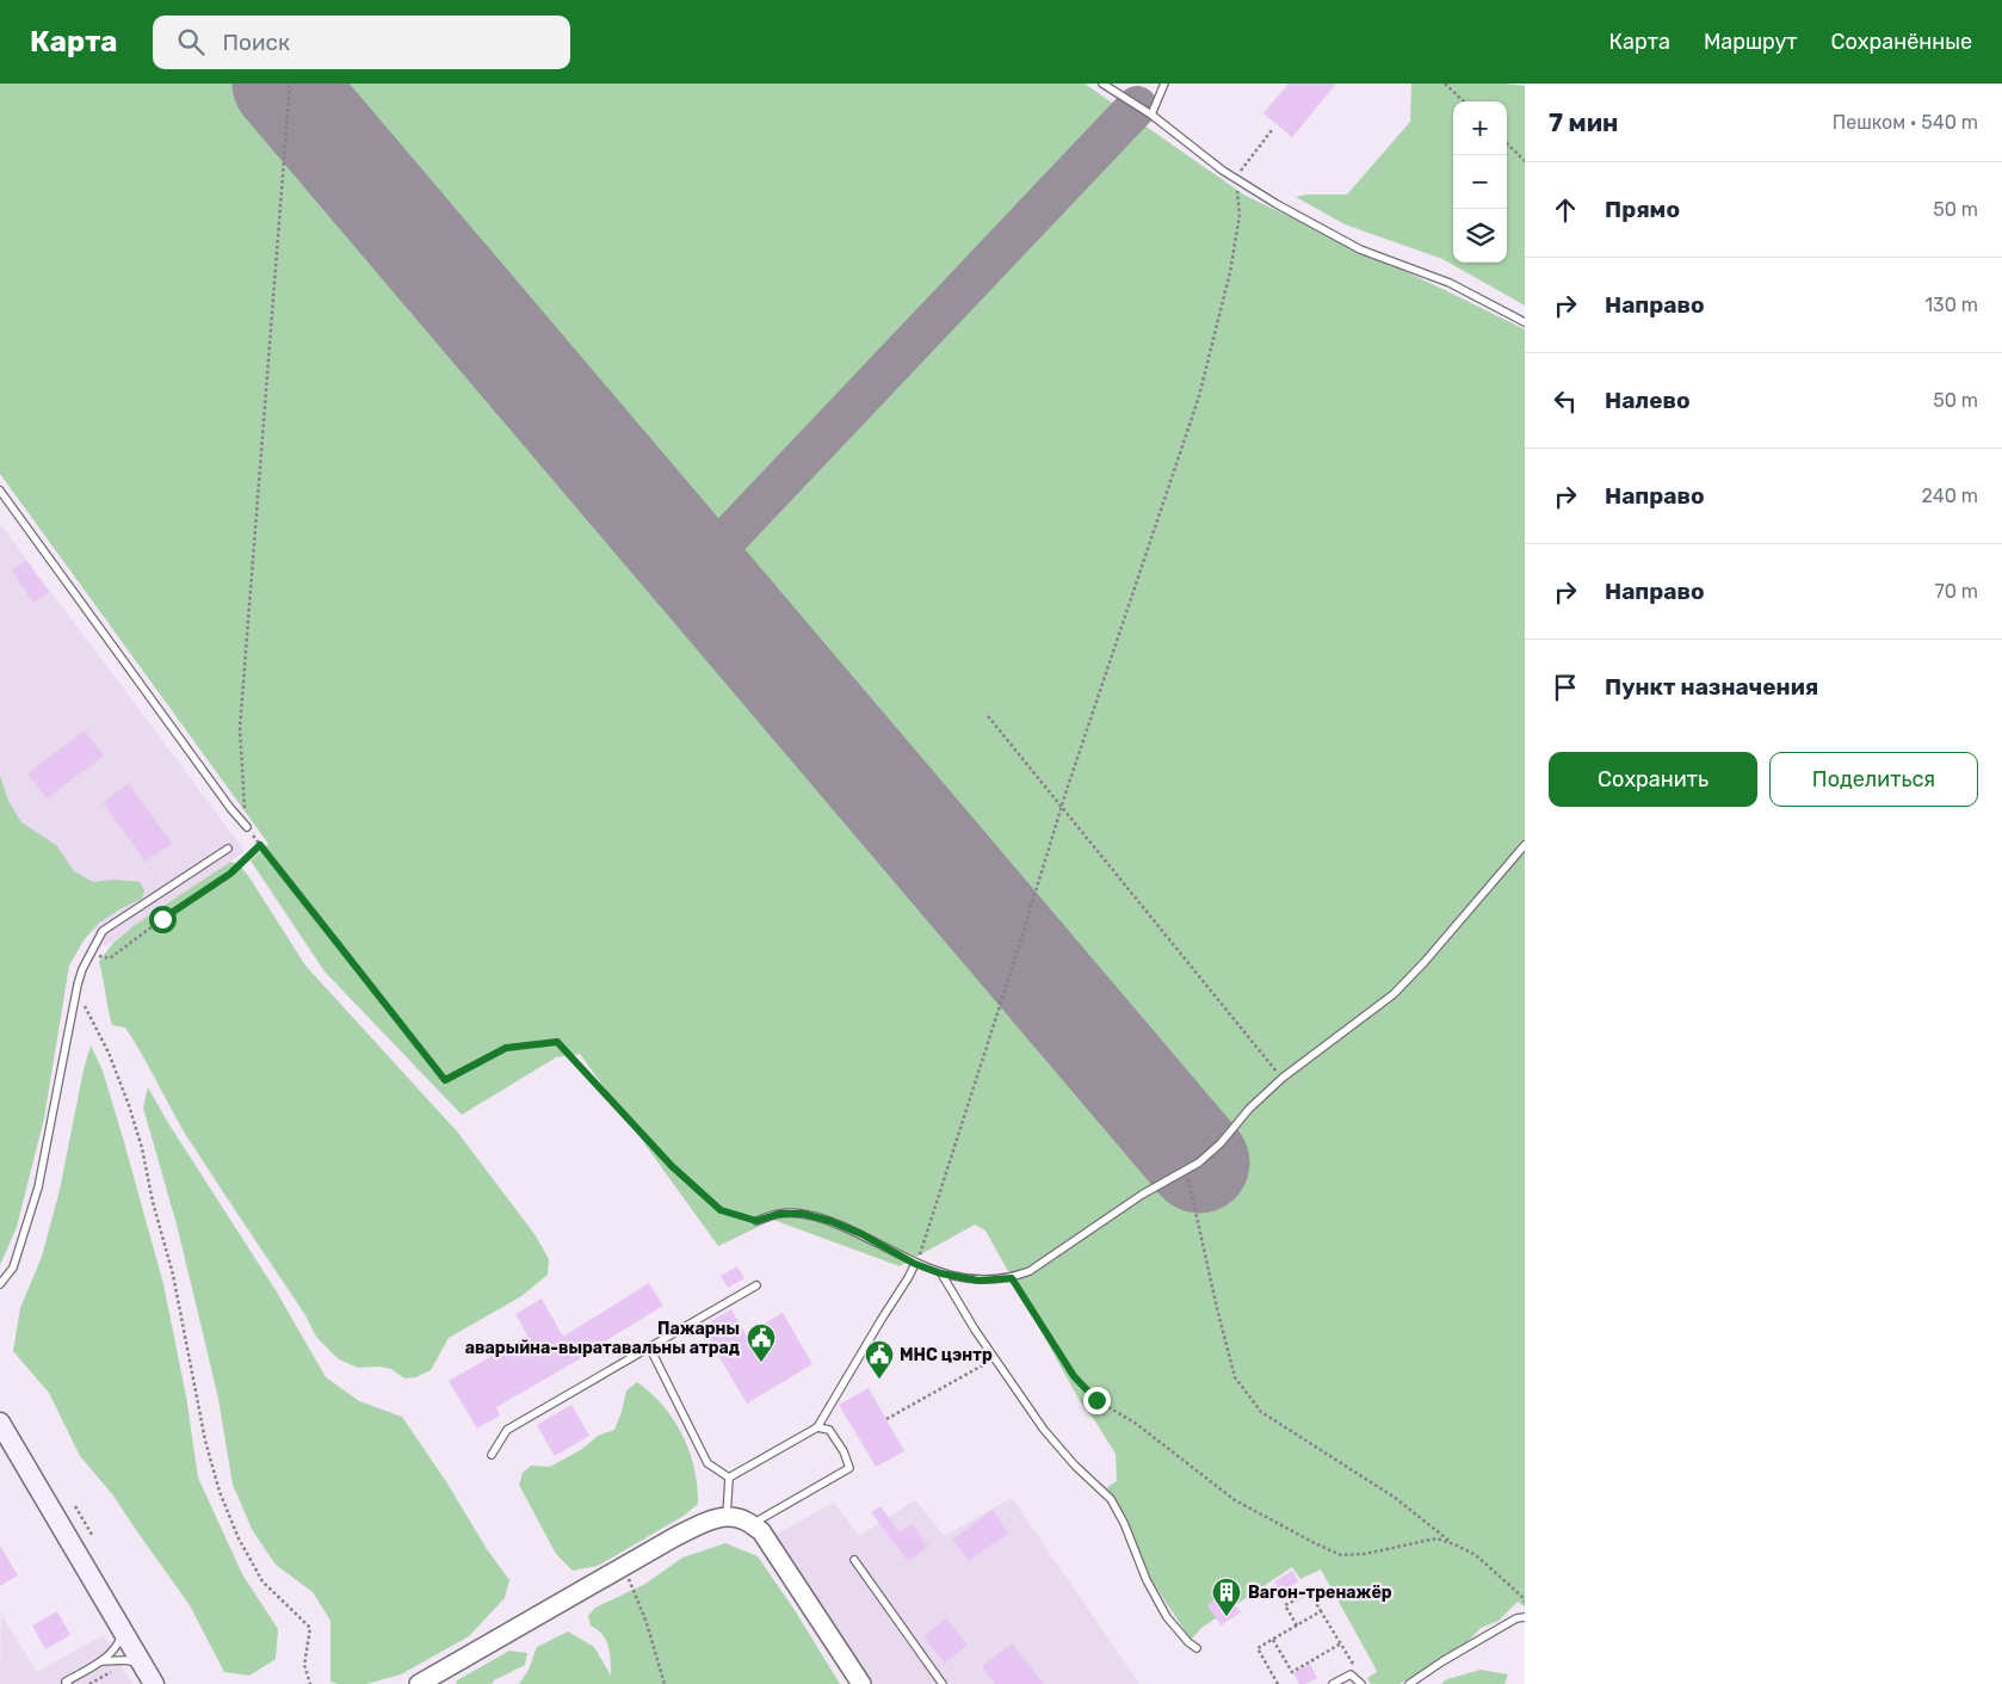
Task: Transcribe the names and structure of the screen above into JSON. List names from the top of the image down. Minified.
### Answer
{"places":{"public building":["Пажарны аварыйна-выратавальны атрад","МНС цэнтр"],"building":["Вагон-тренажёр"]},"page":{"header":"Карта","search":"Поиск","nav":["Карта","Маршрут","Сохранённые"],"heading":["7 мин","Пешком · 540 m"],"map_buttons":["+","−"],"list":[["Прямо","50 m"],["Направо","130 m"],["Налево","50 m"],["Направо","240 m"],["Направо","70 m"],"Пункт назначения"],"buttons":["Сохранить","Поделиться"]}}
